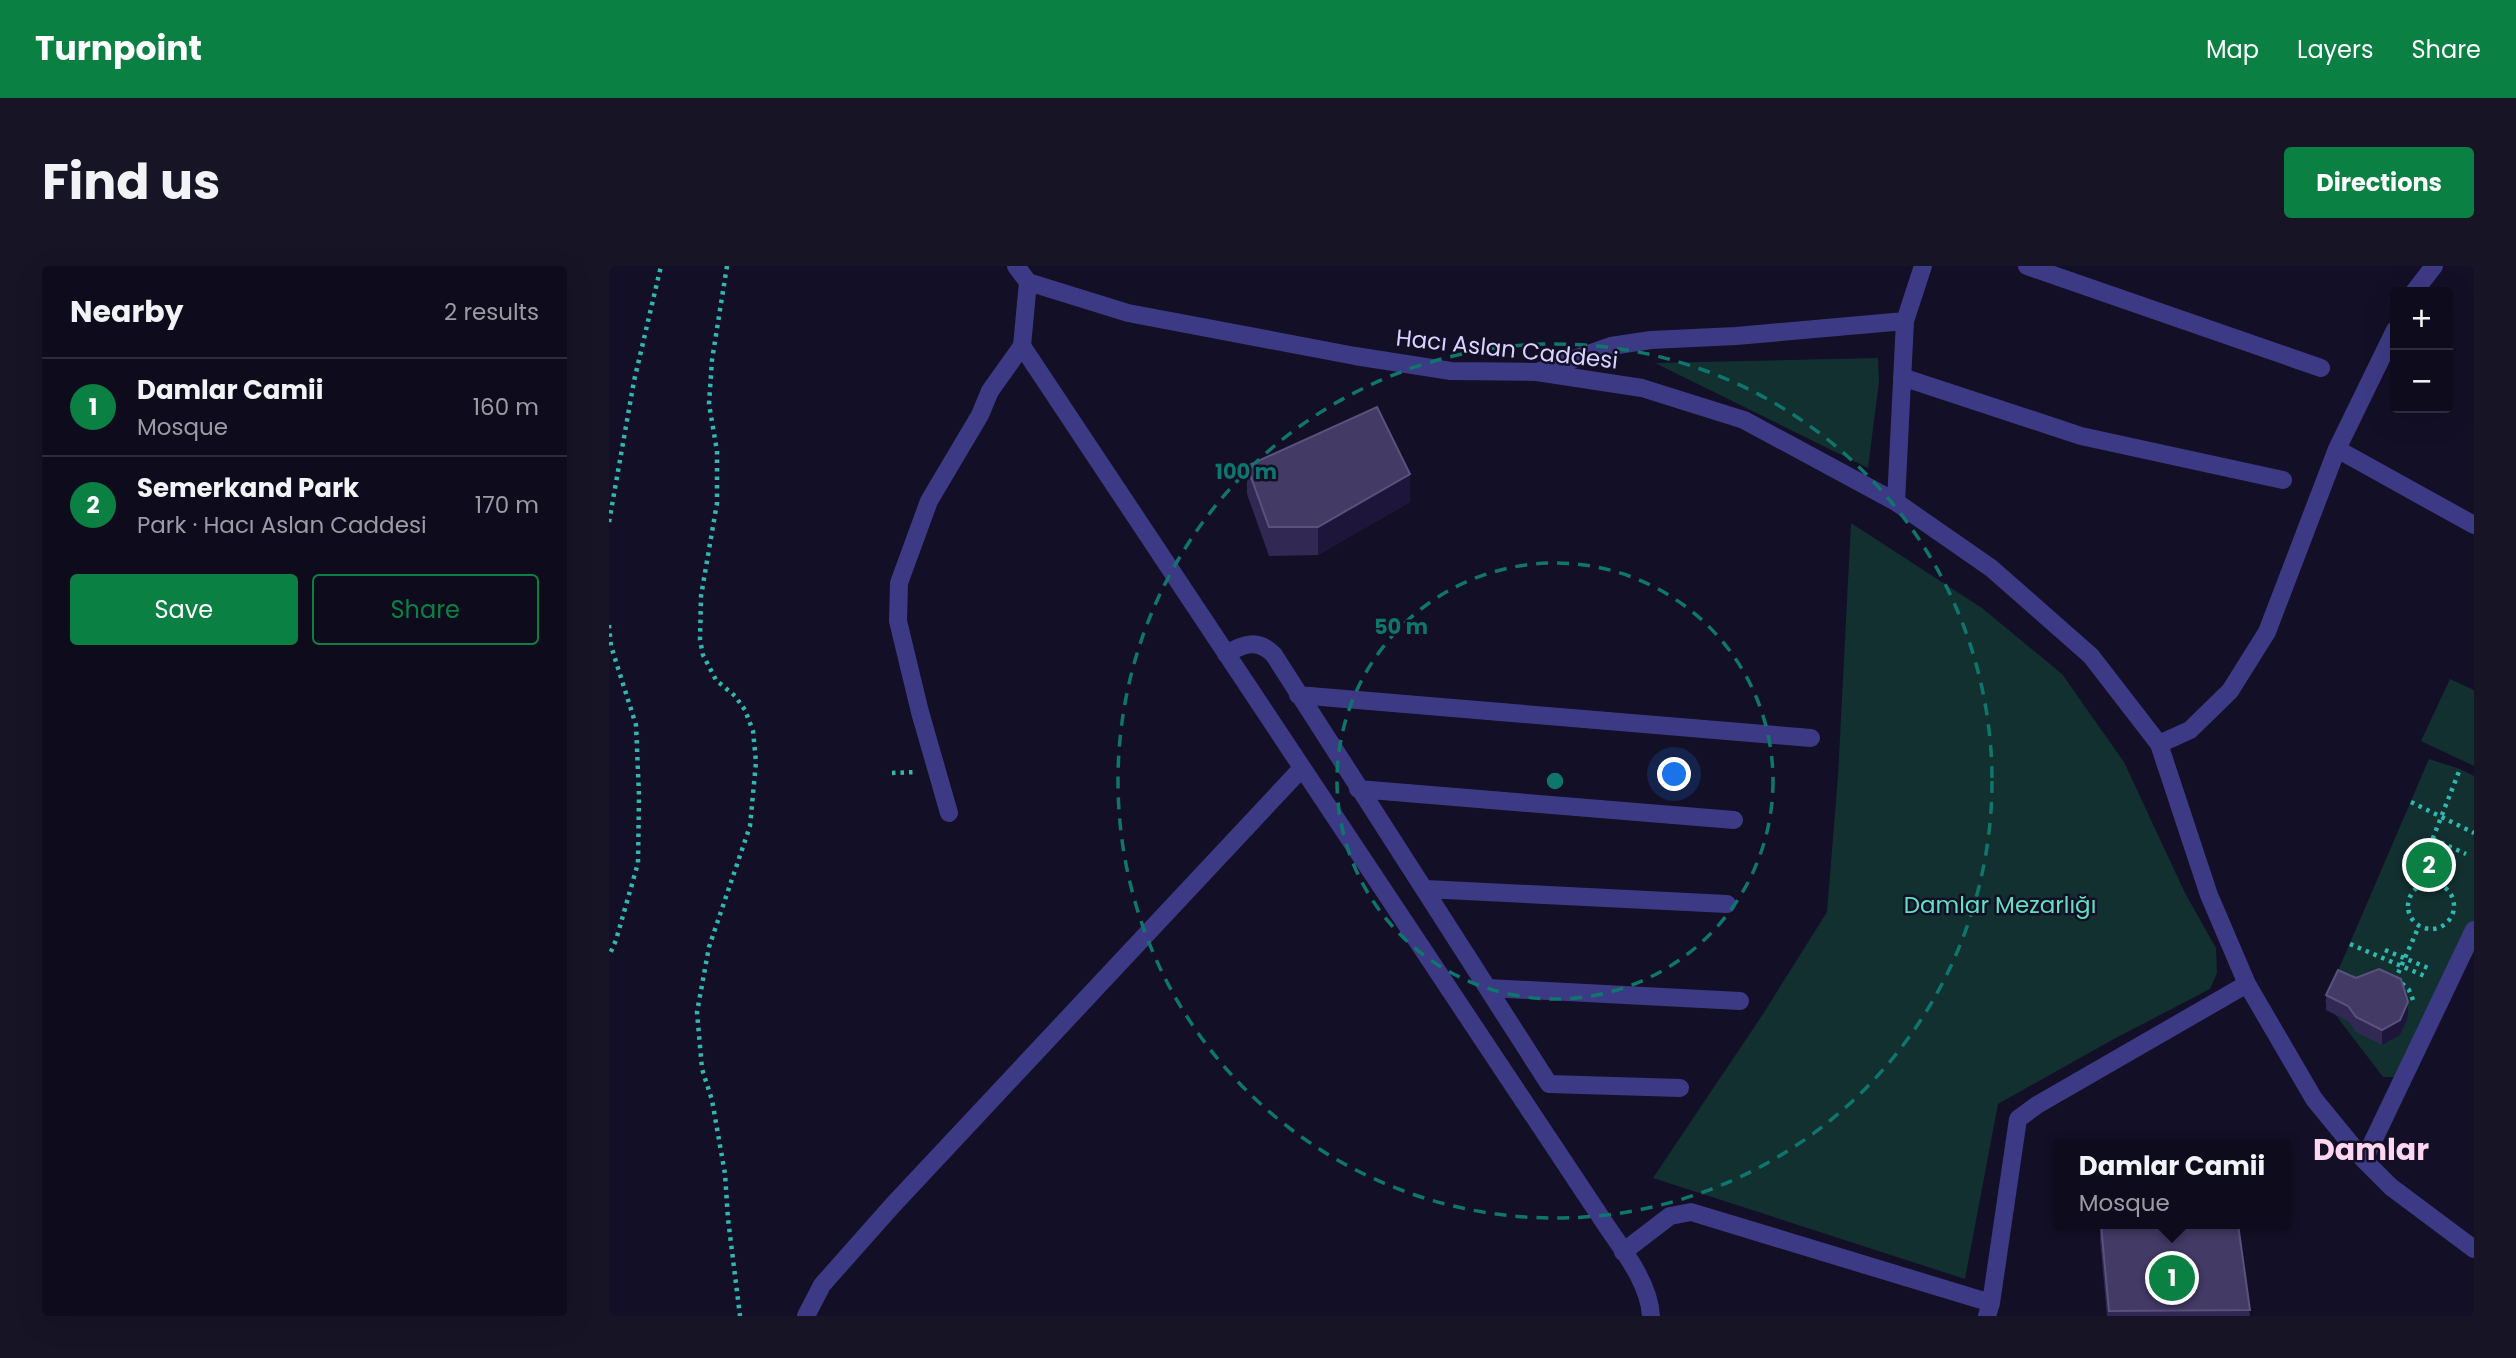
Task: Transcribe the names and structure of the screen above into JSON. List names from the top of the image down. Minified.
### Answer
{"streets":{"street":["Hacı Aslan Caddesi"]},"districts":["Damlar"],"parks":["Damlar Mezarlığı"],"page":{"header":"Turnpoint","nav":["Map","Layers","Share"],"title":"Find us","buttons":["Directions",["Save","Share"]],"heading":["Nearby","2 results"],"map_buttons":["+","−"],"list":[{"mark":"1","name":"Damlar Camii","note":"Mosque","value":"160 m"},{"mark":"2","name":"Semerkand Park","note":"Park · Hacı Aslan Caddesi","value":"170 m"}],"pins":["2","1"],"popup":["Damlar Camii","Mosque"]},"rings":["100 m","50 m"]}
